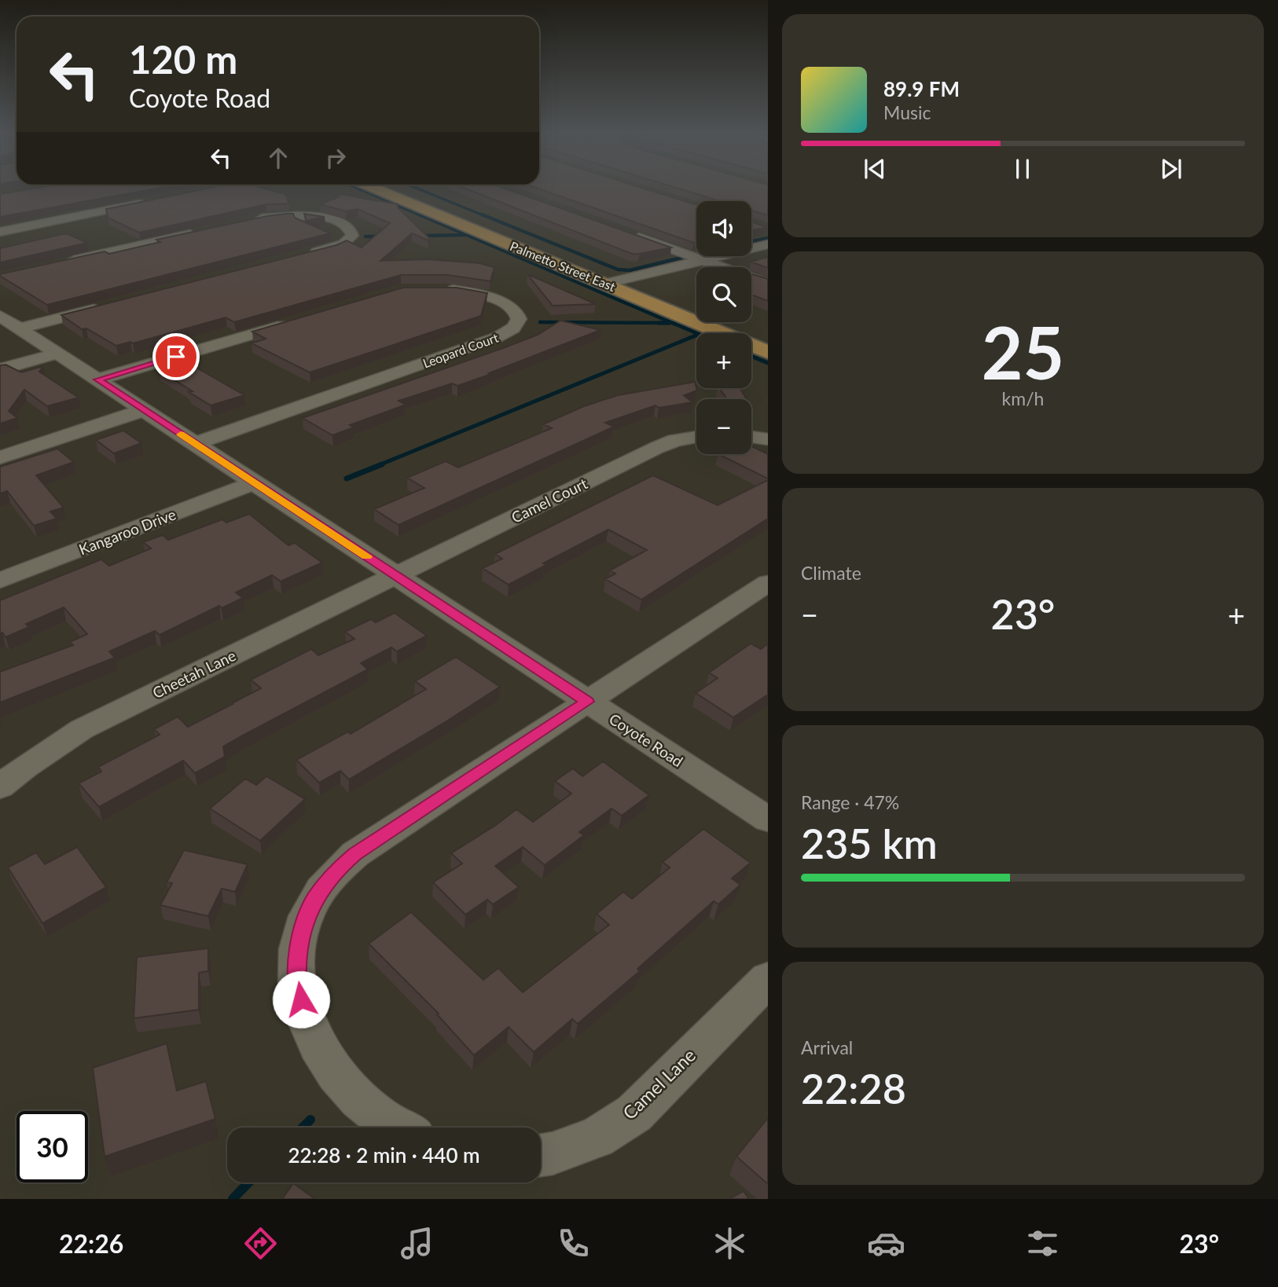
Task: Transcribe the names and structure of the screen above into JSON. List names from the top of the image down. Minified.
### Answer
{"streets":{"main road":["Palmetto Street East"],"street":["Leopard Court","Camel Court","Kangaroo Drive","Cheetah Lane","Coyote Road","Camel Lane"]},"crossings":[["Leopard Court","Coyote Road"],["Camel Court","Cheetah Lane"],["Camel Court","Coyote Road"],["Kangaroo Drive","Coyote Road"],["Cheetah Lane","Coyote Road"]],"page":{"turn":["120 m","Coyote Road"],"song":["89.9 FM","Music"],"map_buttons":["+","−"],"tile":[["25","km/h"],"Climate",["Range · 47%","235 km"],["Arrival","22:28"]],"heat":["−","23°","+"],"limit":"30","trip":"22:28 · 2 min · 440 m","tabs":["22:26","23°"]}}
